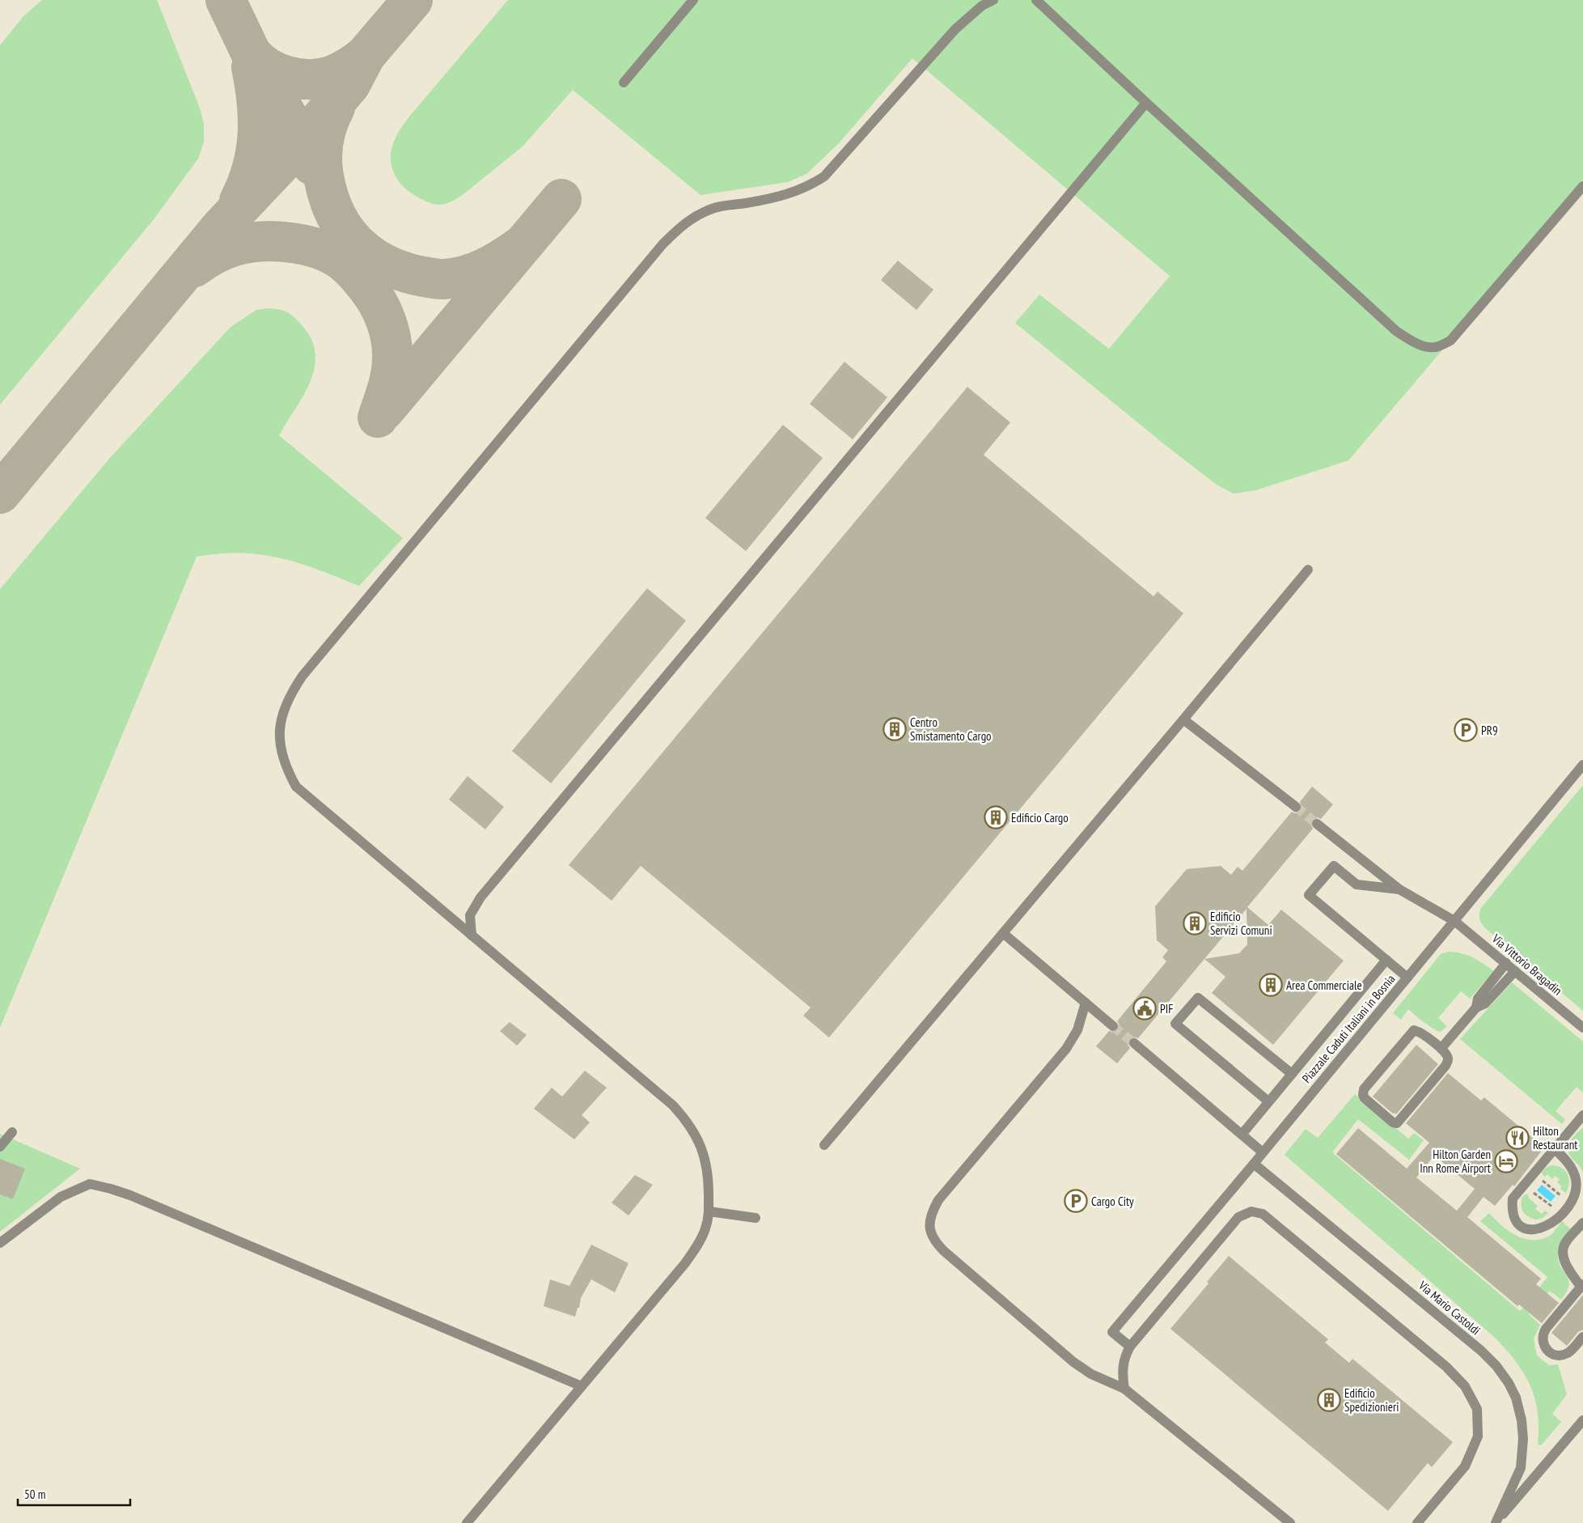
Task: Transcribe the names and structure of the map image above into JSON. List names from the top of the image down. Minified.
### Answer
{"streets":{"street":["Via Vittorio Bragadin","Piazzale Caduti Italiani in Bosnia","Via Mario Castoldi"]},"crossings":[["Via Vittorio Bragadin","Piazzale Caduti Italiani in Bosnia"],["Piazzale Caduti Italiani in Bosnia","Via Mario Castoldi"]],"places":{"building":["Centro Smistamento Cargo","Edificio Cargo","Edificio Servizi Comuni","Area Commerciale","Edificio Spedizionieri"],"parking":["PR9","Cargo City"],"public building":["PIF"],"restaurant":["Hilton Restaurant"],"hotel":["Hilton Garden Inn Rome Airport"]},"scale_bar":"50 m"}
